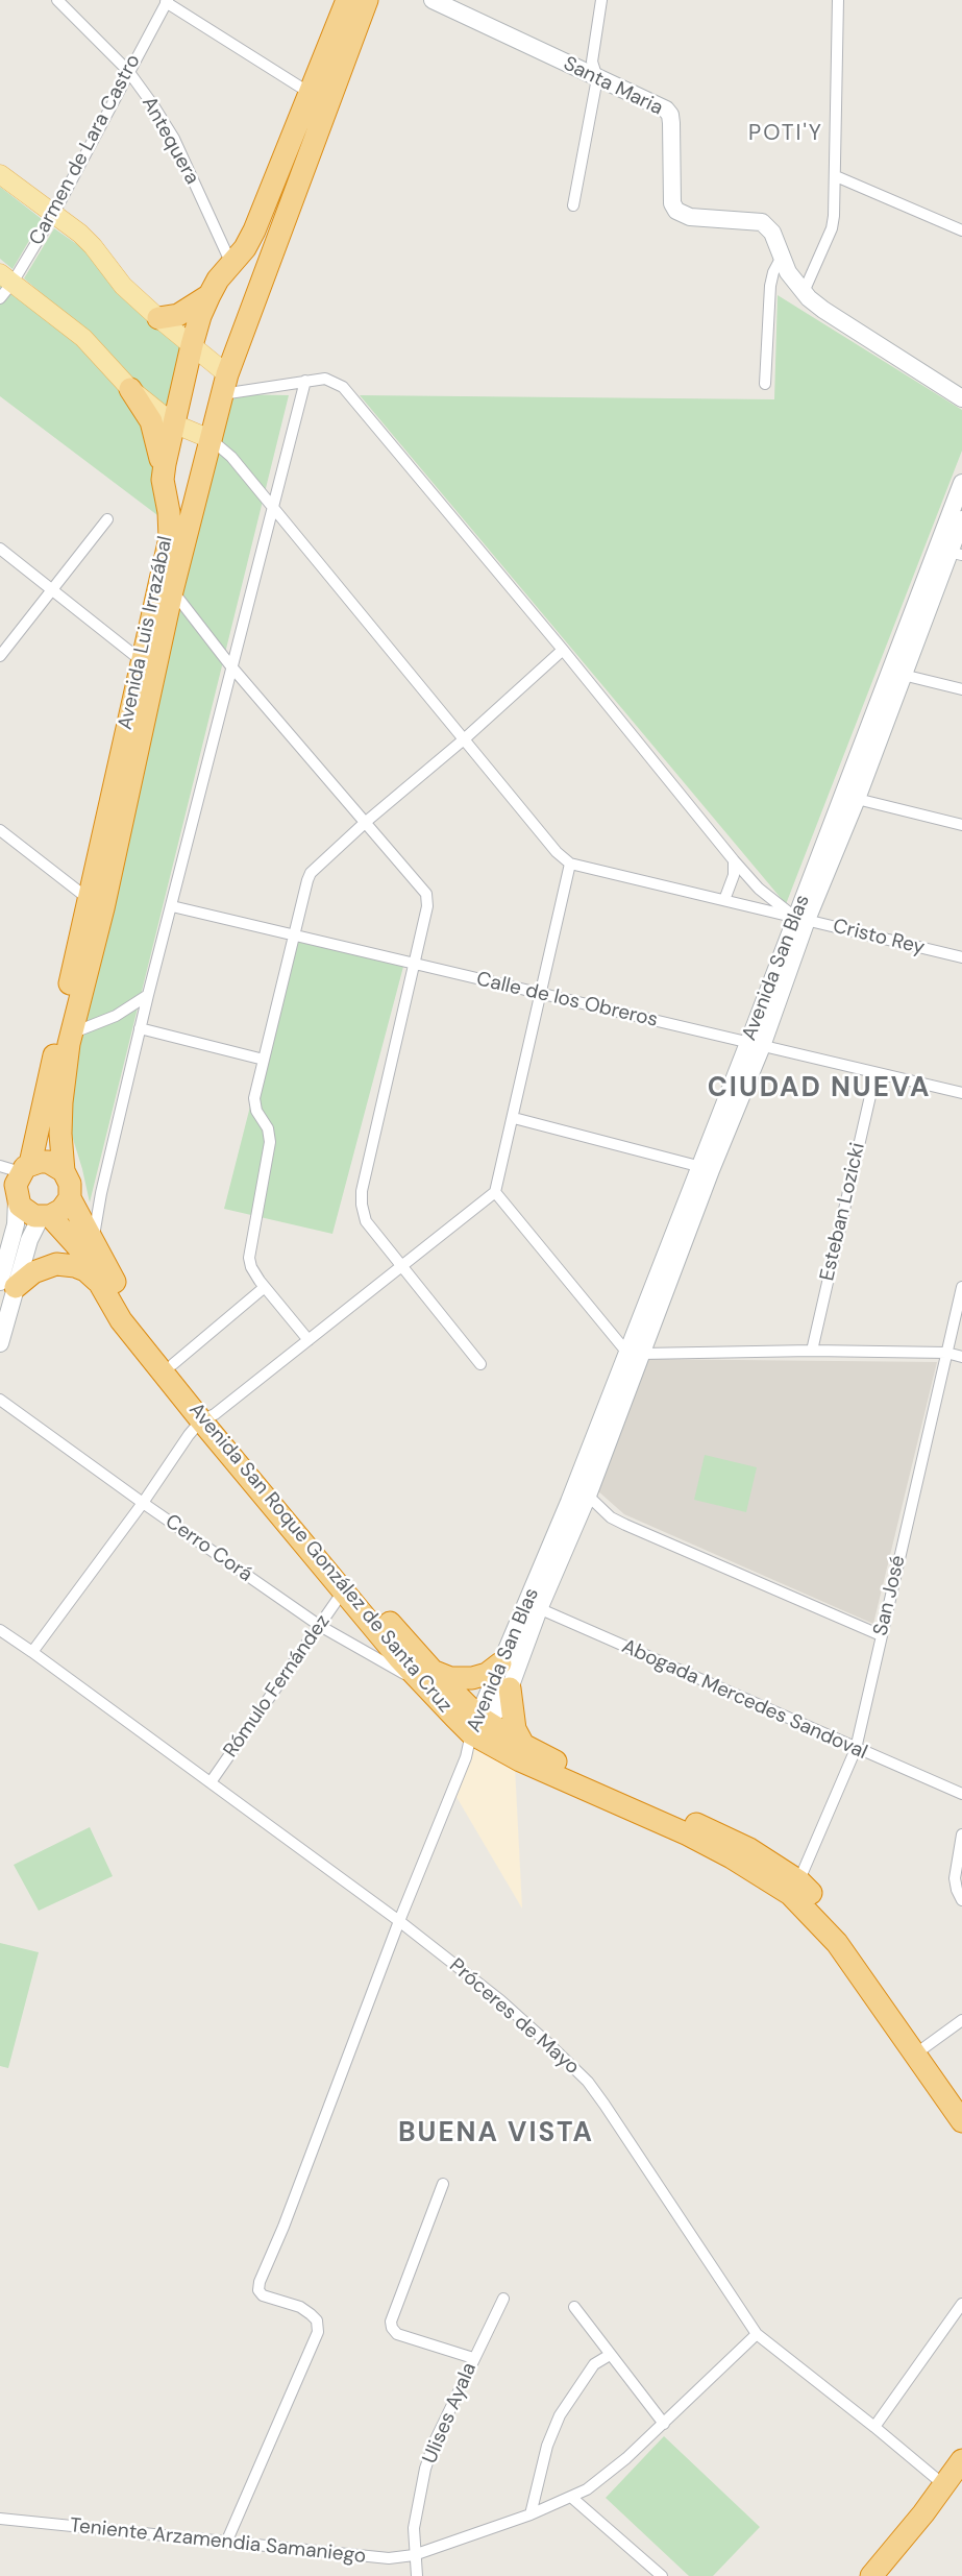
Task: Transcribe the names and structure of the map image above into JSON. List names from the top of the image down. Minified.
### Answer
{"streets":{"highway":["Avenida Luis Irrazábal","Avenida San Roque González de Santa Cruz"],"street":["Santa Maria","Antequera","Carmen de Lara Castro","Cristo Rey","Avenida San Blas","Calle de los Obreros","Esteban Lozicki","Cerro Corá","San José","Rómulo Fernández","Abogada Mercedes Sandoval","Próceres de Mayo","Ulises Ayala","Teniente Arzamendia Samaniego"]},"crossings":[["Antequera","Carmen de Lara Castro"],["Antequera","Avenida Luis Irrazábal"],["Avenida Luis Irrazábal","Avenida San Roque González de Santa Cruz"],["Cristo Rey","Avenida San Blas"],["Avenida San Blas","Calle de los Obreros"],["Avenida San Blas","Avenida San Roque González de Santa Cruz"],["Avenida San Blas","Abogada Mercedes Sandoval"],["Avenida San Blas","Próceres de Mayo"],["Avenida San Blas","Teniente Arzamendia Samaniego"],["Calle de los Obreros","Esteban Lozicki"],["Cerro Corá","Avenida San Roque González de Santa Cruz"],["Cerro Corá","Rómulo Fernández"],["Avenida San Roque González de Santa Cruz","San José"],["Avenida San Roque González de Santa Cruz","Rómulo Fernández"],["San José","Abogada Mercedes Sandoval"],["Rómulo Fernández","Próceres de Mayo"],["Próceres de Mayo","Teniente Arzamendia Samaniego"],["Ulises Ayala","Teniente Arzamendia Samaniego"]],"districts":["POTI'Y","CIUDAD NUEVA","BUENA VISTA"]}
